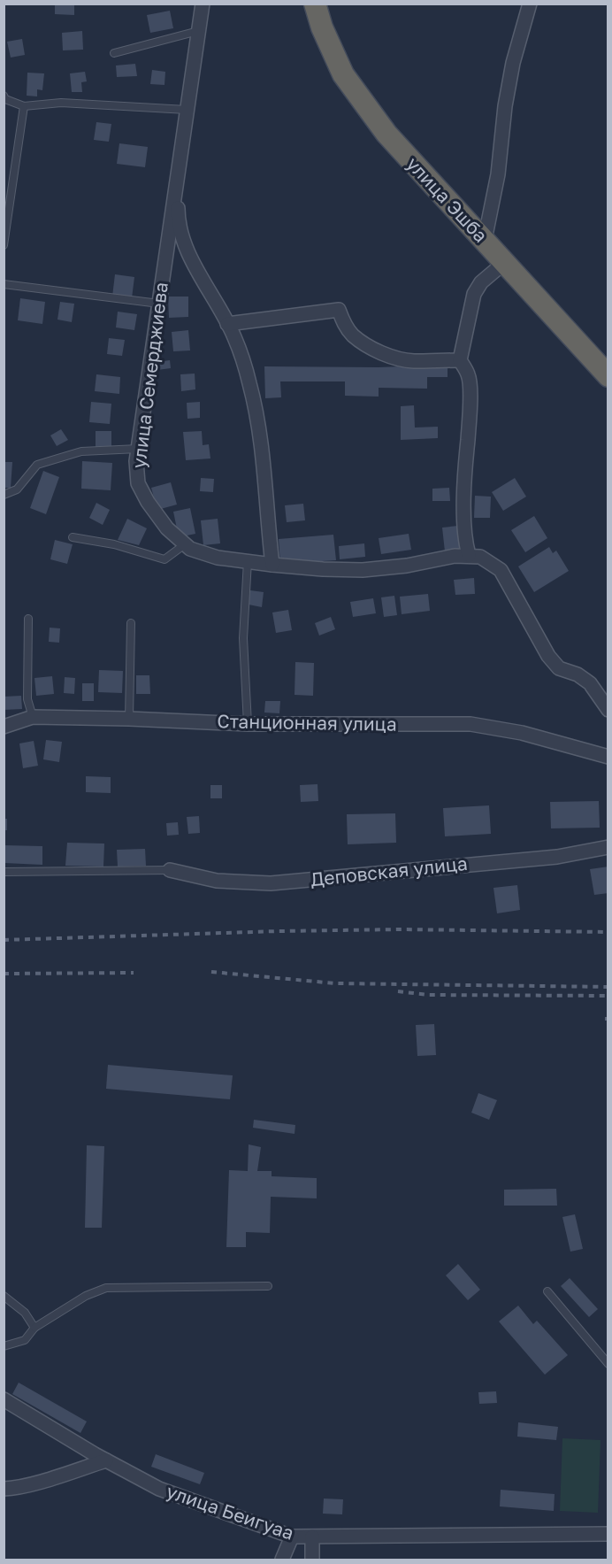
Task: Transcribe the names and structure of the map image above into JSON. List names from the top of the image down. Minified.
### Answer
{"streets":{"highway":["улица Эшба"],"street":["улица Семерджиева","Станционная улица","Деповская улица","улица Беигуаа"]}}
